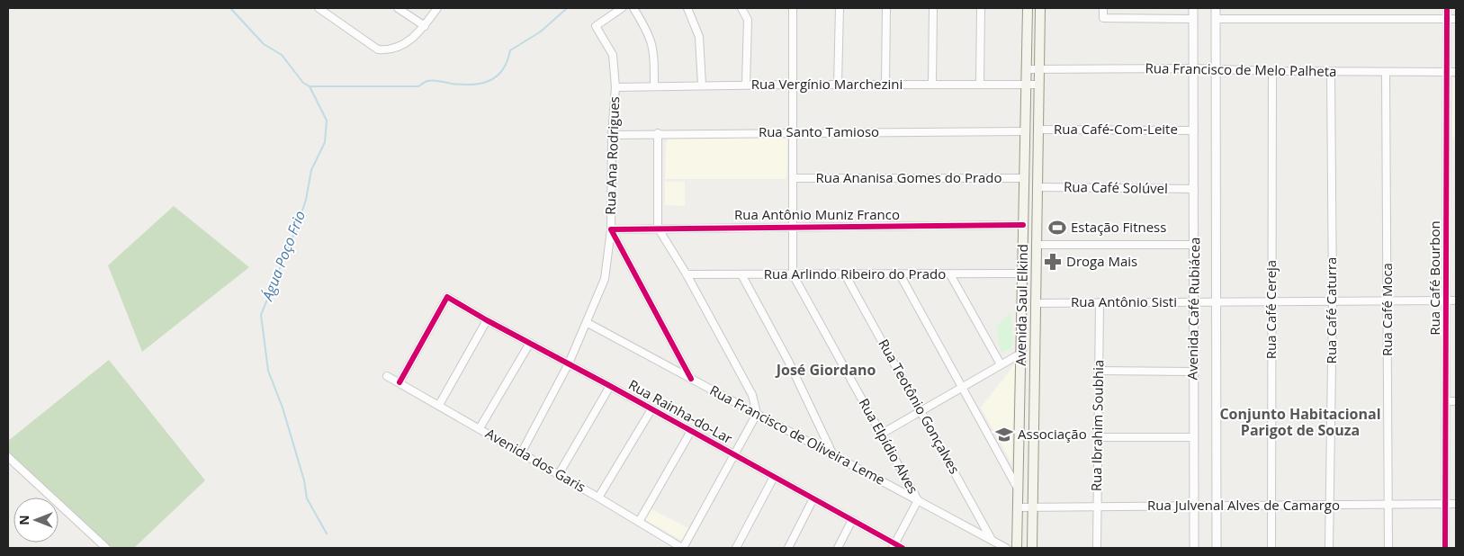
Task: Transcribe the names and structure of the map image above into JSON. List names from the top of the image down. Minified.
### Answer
{"streets":{"main road":["Avenida Saul Elkind"],"street":["Rua Francisco de Melo Palheta","Rua Vergínio Marchezini","Rua Café-Com-Leite","Rua Santo Tamioso","Rua Ana Rodrigues","Rua Ananisa Gomes do Prado","Rua Café Solúvel","Rua Antônio Muniz Franco","Rua Arlindo Ribeiro do Prado","Rua Café Bourbon","Rua Antônio Sisti","Avenida Café Rubiácea","Rua Café Cereja","Rua Café Moca","Rua Café Caturra","Rua Teotônio Gonçalves","Rua Rainha-do-Lar","Rua Ibrahim Soubhia","Rua Francisco de Oliveira Leme","Rua Elpídio Alves","Avenida dos Garis","Rua Julvenal Alves de Camargo"]},"crossings":[["Rua Francisco de Melo Palheta","Rua Café Bourbon"],["Rua Francisco de Melo Palheta","Avenida Saul Elkind"],["Rua Francisco de Melo Palheta","Avenida Café Rubiácea"],["Rua Francisco de Melo Palheta","Rua Café Cereja"],["Rua Francisco de Melo Palheta","Rua Café Moca"],["Rua Francisco de Melo Palheta","Rua Café Caturra"],["Rua Vergínio Marchezini","Rua Ana Rodrigues"],["Rua Vergínio Marchezini","Avenida Saul Elkind"],["Rua Café-Com-Leite","Avenida Saul Elkind"],["Rua Café-Com-Leite","Avenida Café Rubiácea"],["Rua Santo Tamioso","Rua Ana Rodrigues"],["Rua Santo Tamioso","Avenida Saul Elkind"],["Rua Ana Rodrigues","Rua Antônio Muniz Franco"],["Rua Ana Rodrigues","Rua Rainha-do-Lar"],["Rua Ana Rodrigues","Rua Francisco de Oliveira Leme"],["Rua Ana Rodrigues","Avenida dos Garis"],["Rua Ananisa Gomes do Prado","Avenida Saul Elkind"],["Rua Café Solúvel","Avenida Saul Elkind"],["Rua Café Solúvel","Avenida Café Rubiácea"],["Rua Antônio Muniz Franco","Avenida Saul Elkind"],["Rua Arlindo Ribeiro do Prado","Avenida Saul Elkind"],["Rua Arlindo Ribeiro do Prado","Rua Teotônio Gonçalves"],["Rua Arlindo Ribeiro do Prado","Rua Elpídio Alves"],["Rua Café Bourbon","Rua Antônio Sisti"],["Rua Café Bourbon","Rua Julvenal Alves de Camargo"],["Rua Antônio Sisti","Avenida Saul Elkind"],["Rua Antônio Sisti","Avenida Café Rubiácea"],["Rua Antônio Sisti","Rua Café Cereja"],["Rua Antônio Sisti","Rua Café Moca"],["Rua Antônio Sisti","Rua Café Caturra"],["Rua Antônio Sisti","Rua Ibrahim Soubhia"],["Avenida Saul Elkind","Rua Julvenal Alves de Camargo"],["Avenida Café Rubiácea","Rua Julvenal Alves de Camargo"],["Rua Café Cereja","Rua Julvenal Alves de Camargo"],["Rua Café Moca","Rua Julvenal Alves de Camargo"],["Rua Café Caturra","Rua Julvenal Alves de Camargo"],["Rua Teotônio Gonçalves","Rua Francisco de Oliveira Leme"],["Rua Rainha-do-Lar","Avenida dos Garis"],["Rua Ibrahim Soubhia","Rua Julvenal Alves de Camargo"],["Rua Francisco de Oliveira Leme","Rua Elpídio Alves"]],"districts":["José Giordano","Conjunto Habitacional Parigot de Souza"],"water":["Água Poço Frio"],"places":{"sports":["Estação Fitness"],"pharmacy":["Droga Mais"],"school or university":["Associação"]},"north":"left"}
